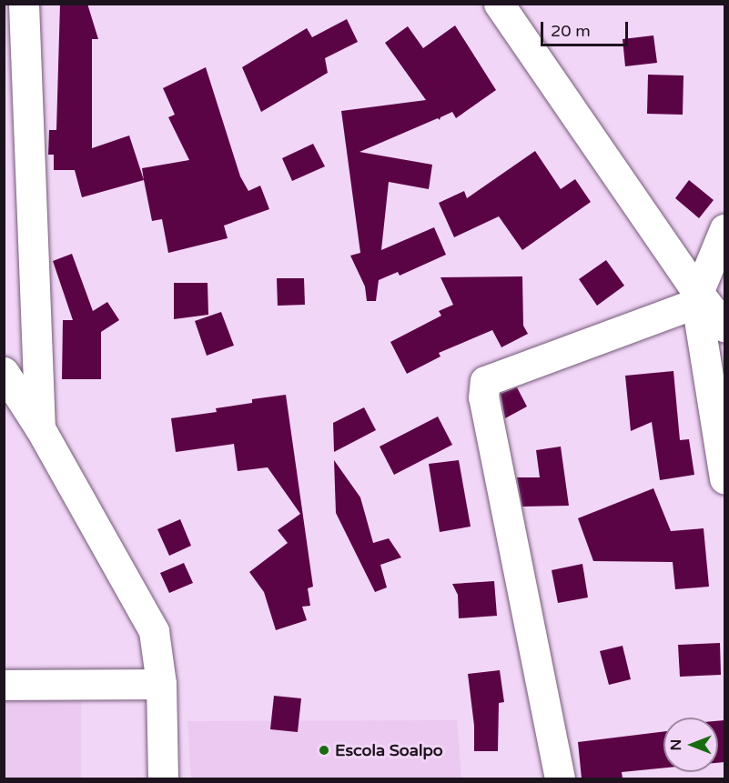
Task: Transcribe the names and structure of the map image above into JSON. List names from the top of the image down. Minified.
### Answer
{"places":["Escola Soalpo"],"scale_bar":"20 m","north":"left"}
